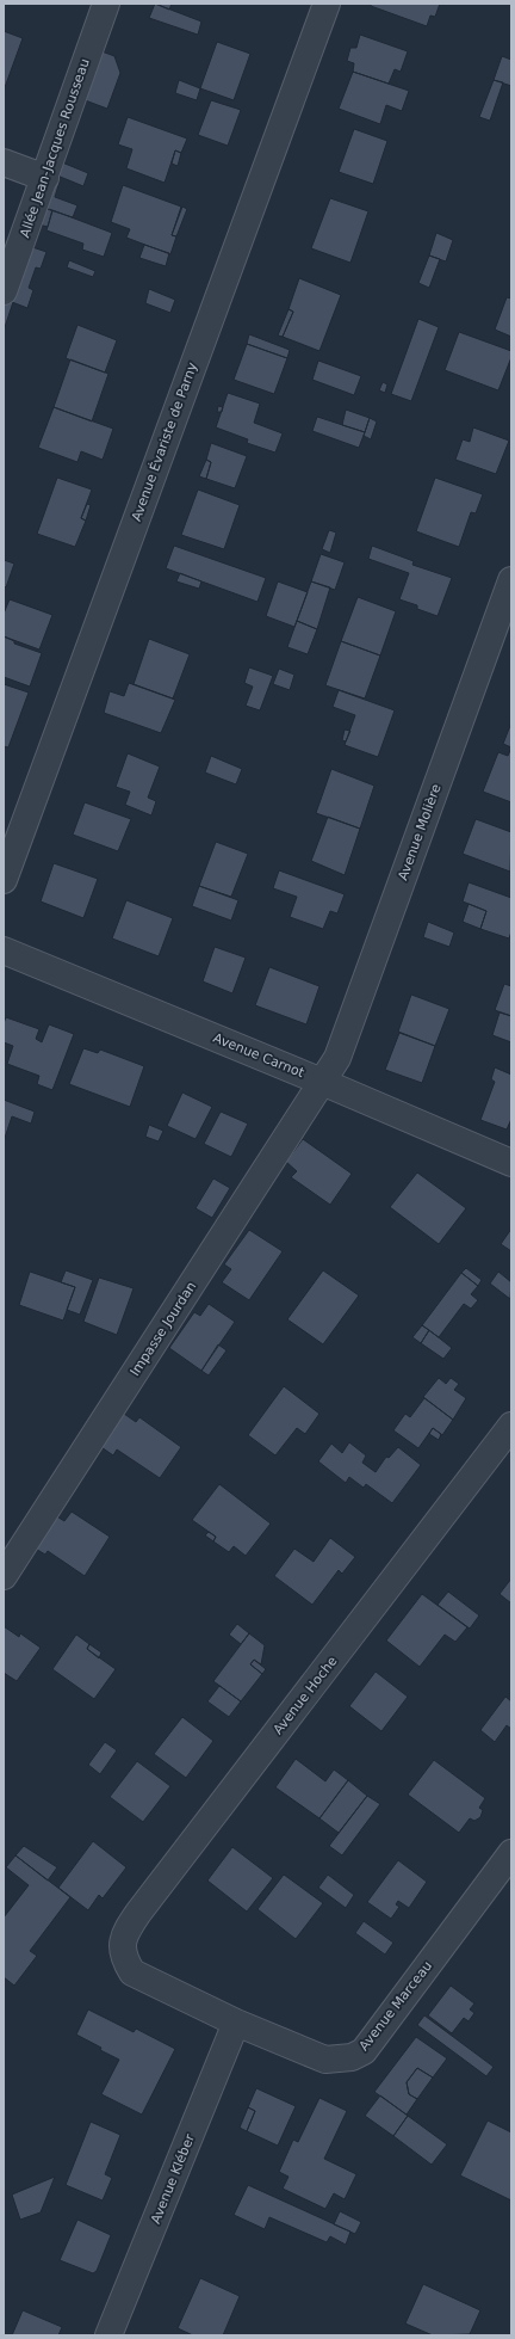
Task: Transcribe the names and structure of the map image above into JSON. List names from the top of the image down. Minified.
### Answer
{"streets":{"street":["Allée Jean-Jacques Rousseau","Avenue Évariste de Parny","Avenue Molière","Avenue Carnot","Impasse Jourdan","Avenue Hoche","Avenue Marceau","Avenue Kléber"]},"crossings":[["Avenue Molière","Avenue Carnot"],["Avenue Molière","Impasse Jourdan"],["Avenue Carnot","Impasse Jourdan"],["Avenue Hoche","Avenue Marceau"],["Avenue Marceau","Avenue Kléber"]]}
